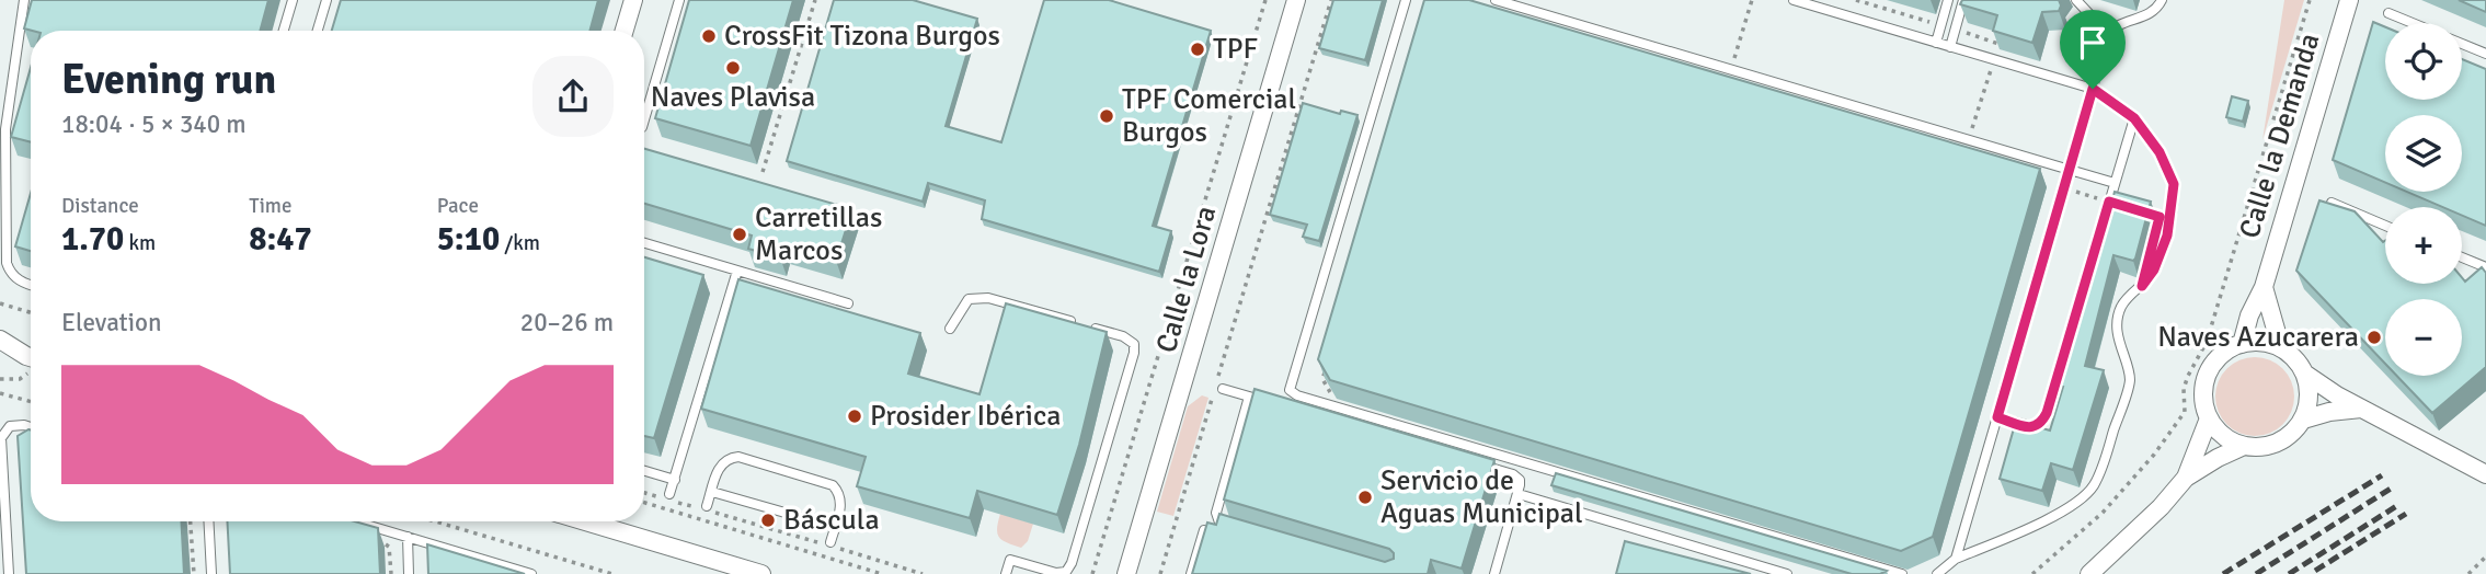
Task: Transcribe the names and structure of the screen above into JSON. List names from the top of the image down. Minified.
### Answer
{"streets":{"street":["Calle la Demanda","Calle la Lora"]},"places":["CrossFit Tizona Burgos","TPF","Naves Plavisa","TPF Comercial Burgos","Carretillas Marcos","Naves Azucarera","Prosider Ibérica","Servicio de Aguas Municipal","Báscula"],"page":{"map_buttons":["+","−"],"heading":["Evening run","18:04 · 5 × 340 m"],"stats":[["Distance","1.70 km"],["Time","8:47"],["Pace","5:10 /km"]],"chart":["Elevation","20–26 m"]}}
